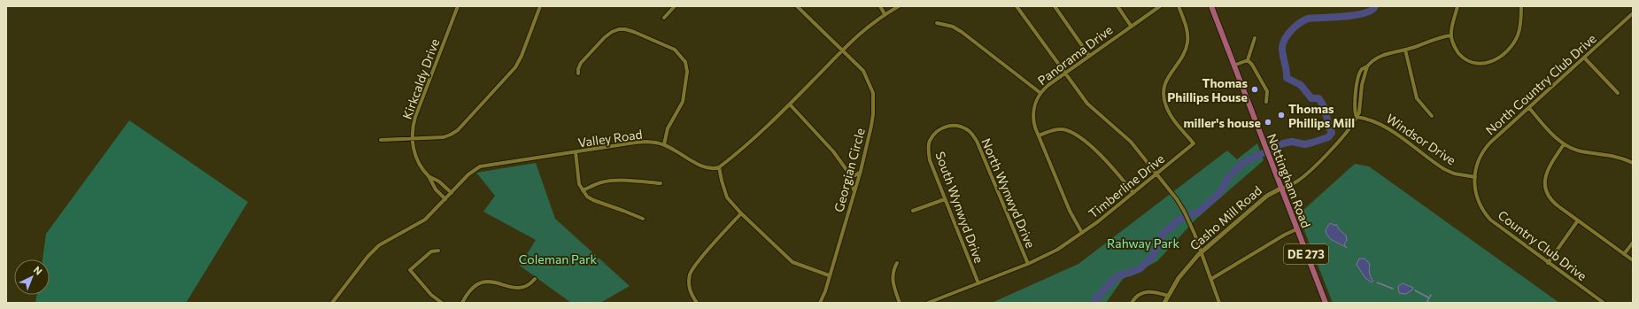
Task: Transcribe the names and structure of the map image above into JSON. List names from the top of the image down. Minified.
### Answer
{"streets":{"main road":["Nottingham Road","DE 273"],"street":["Panorama Drive","Kirkcaldy Drive","North Country Club Drive","Valley Road","Windsor Drive","Georgian Circle","Timberline Drive","North Wynwyd Drive","South Wynwyd Drive","Casho Mill Road","Country Club Drive"]},"crossings":[["Panorama Drive","Timberline Drive"],["Kirkcaldy Drive","Valley Road"],["North Country Club Drive","Windsor Drive"],["North Country Club Drive","Country Club Drive"],["Windsor Drive","Country Club Drive"],["Nottingham Road","Casho Mill Road"],["Timberline Drive","North Wynwyd Drive"],["Timberline Drive","South Wynwyd Drive"],["North Wynwyd Drive","South Wynwyd Drive"]],"parks":["Rahway Park","Coleman Park"],"places":["Thomas Phillips House","Thomas Phillips Mill","miller's house"],"north":"top right"}
